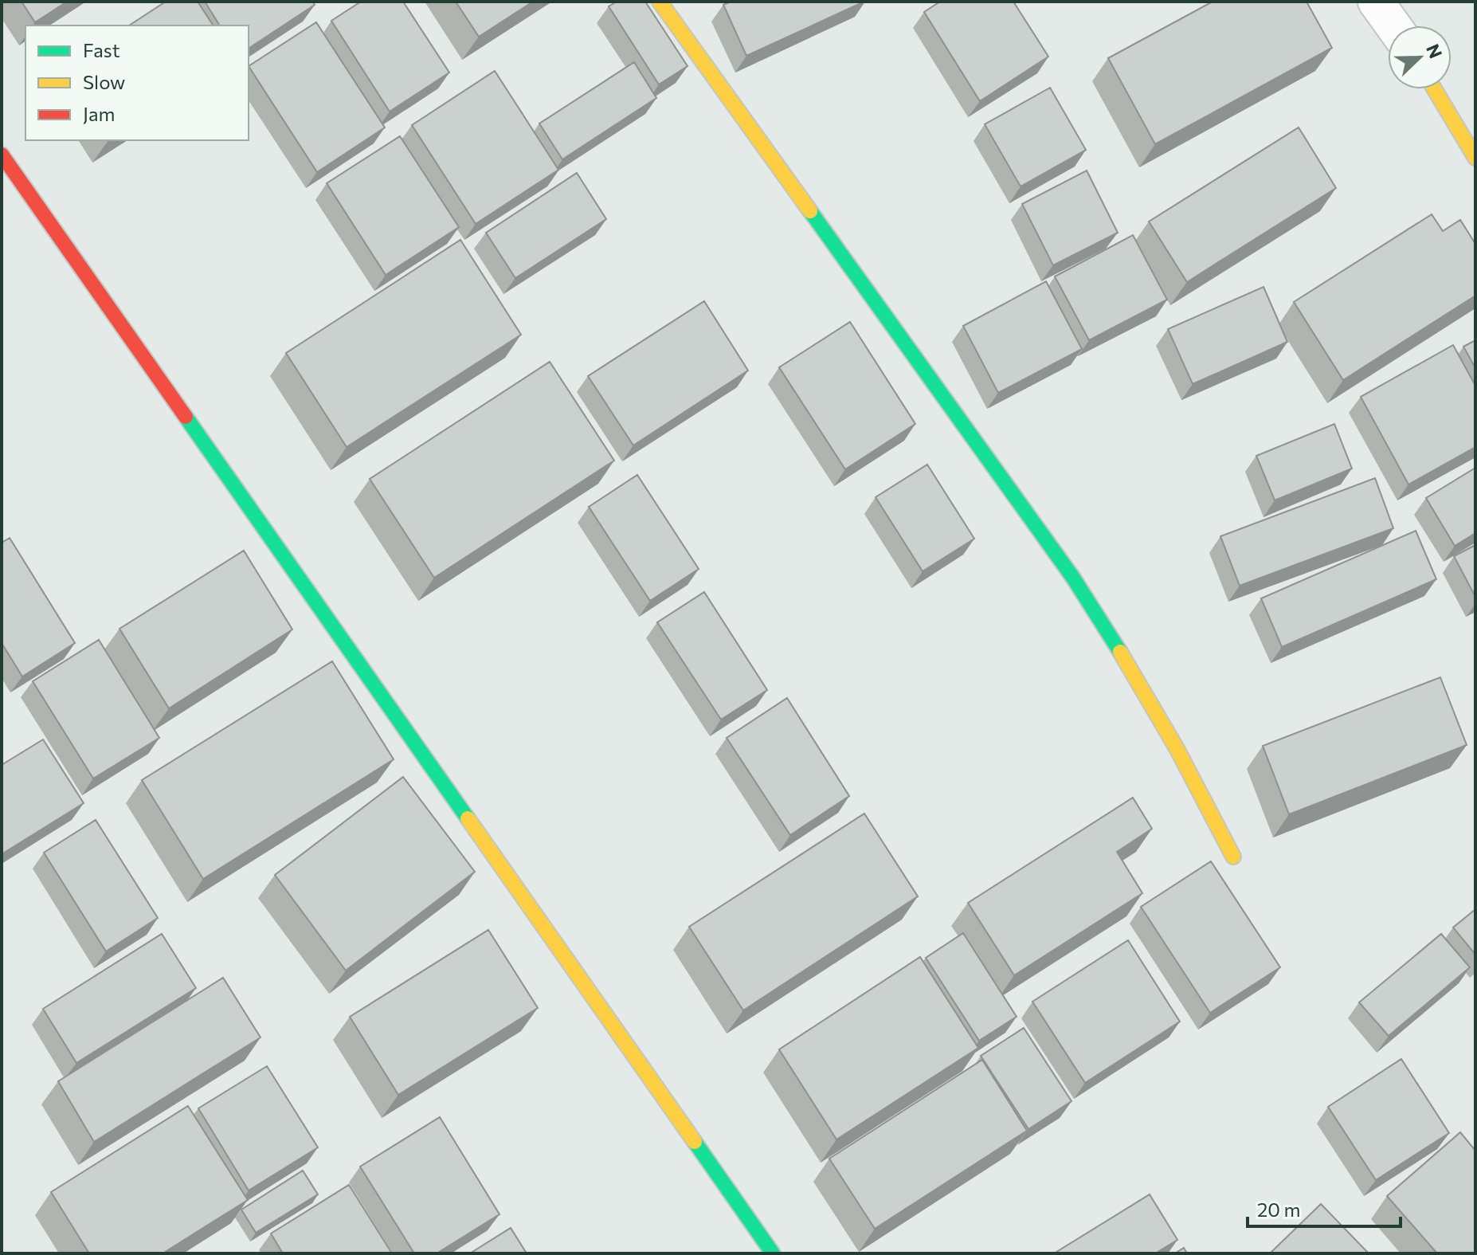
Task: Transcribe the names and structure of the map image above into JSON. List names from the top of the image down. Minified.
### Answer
{"legend":["Fast","Slow","Jam"],"scale_bar":"20 m","north":"top right"}
